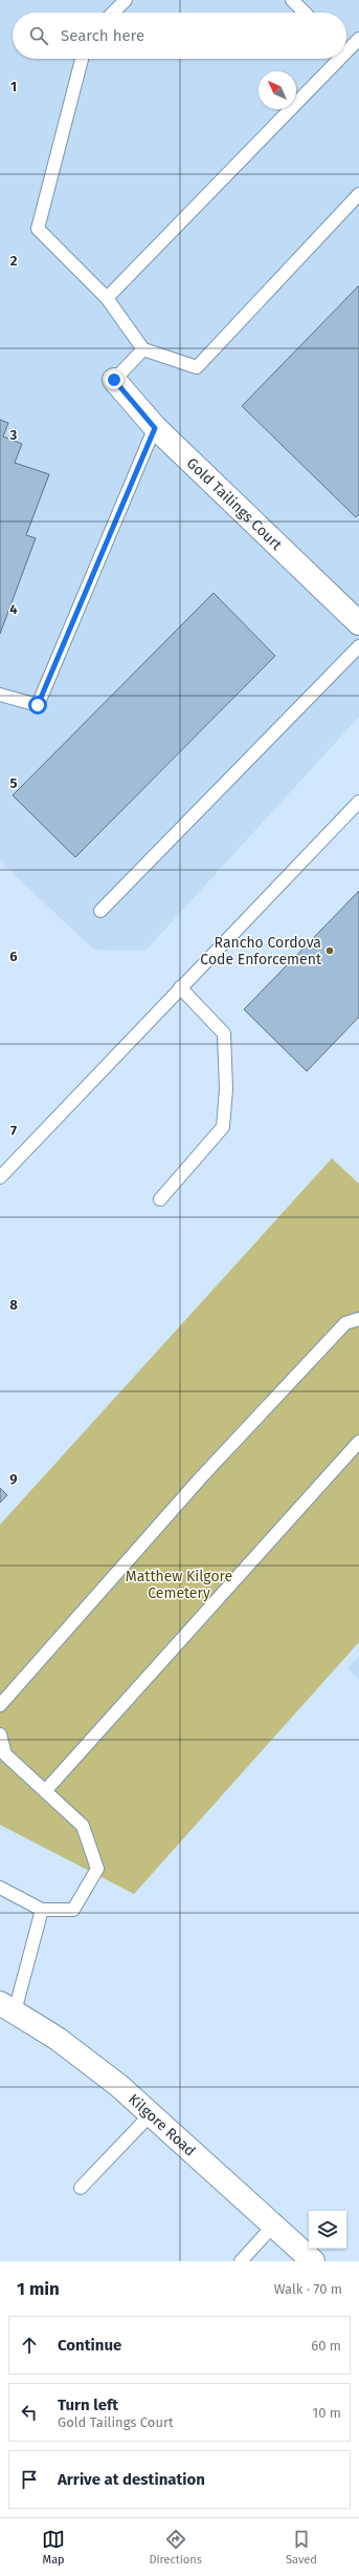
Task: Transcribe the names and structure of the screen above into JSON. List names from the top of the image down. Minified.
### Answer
{"streets":{"street":["Gold Tailings Court","Kilgore Road"]},"parks":["Matthew Kilgore Cemetery"],"places":["Rancho Cordova Code Enforcement"],"north":"top left","page":{"search":"Search here","heading":["1 min","Walk · 70 m"],"list":[["Continue","60 m"],["Turn left","Gold Tailings Court","10 m"],"Arrive at destination"],"nav":["Map","Directions","Saved"]},"grid":{"rows":["1","2","3","4","5","6","7","8","9"]}}
